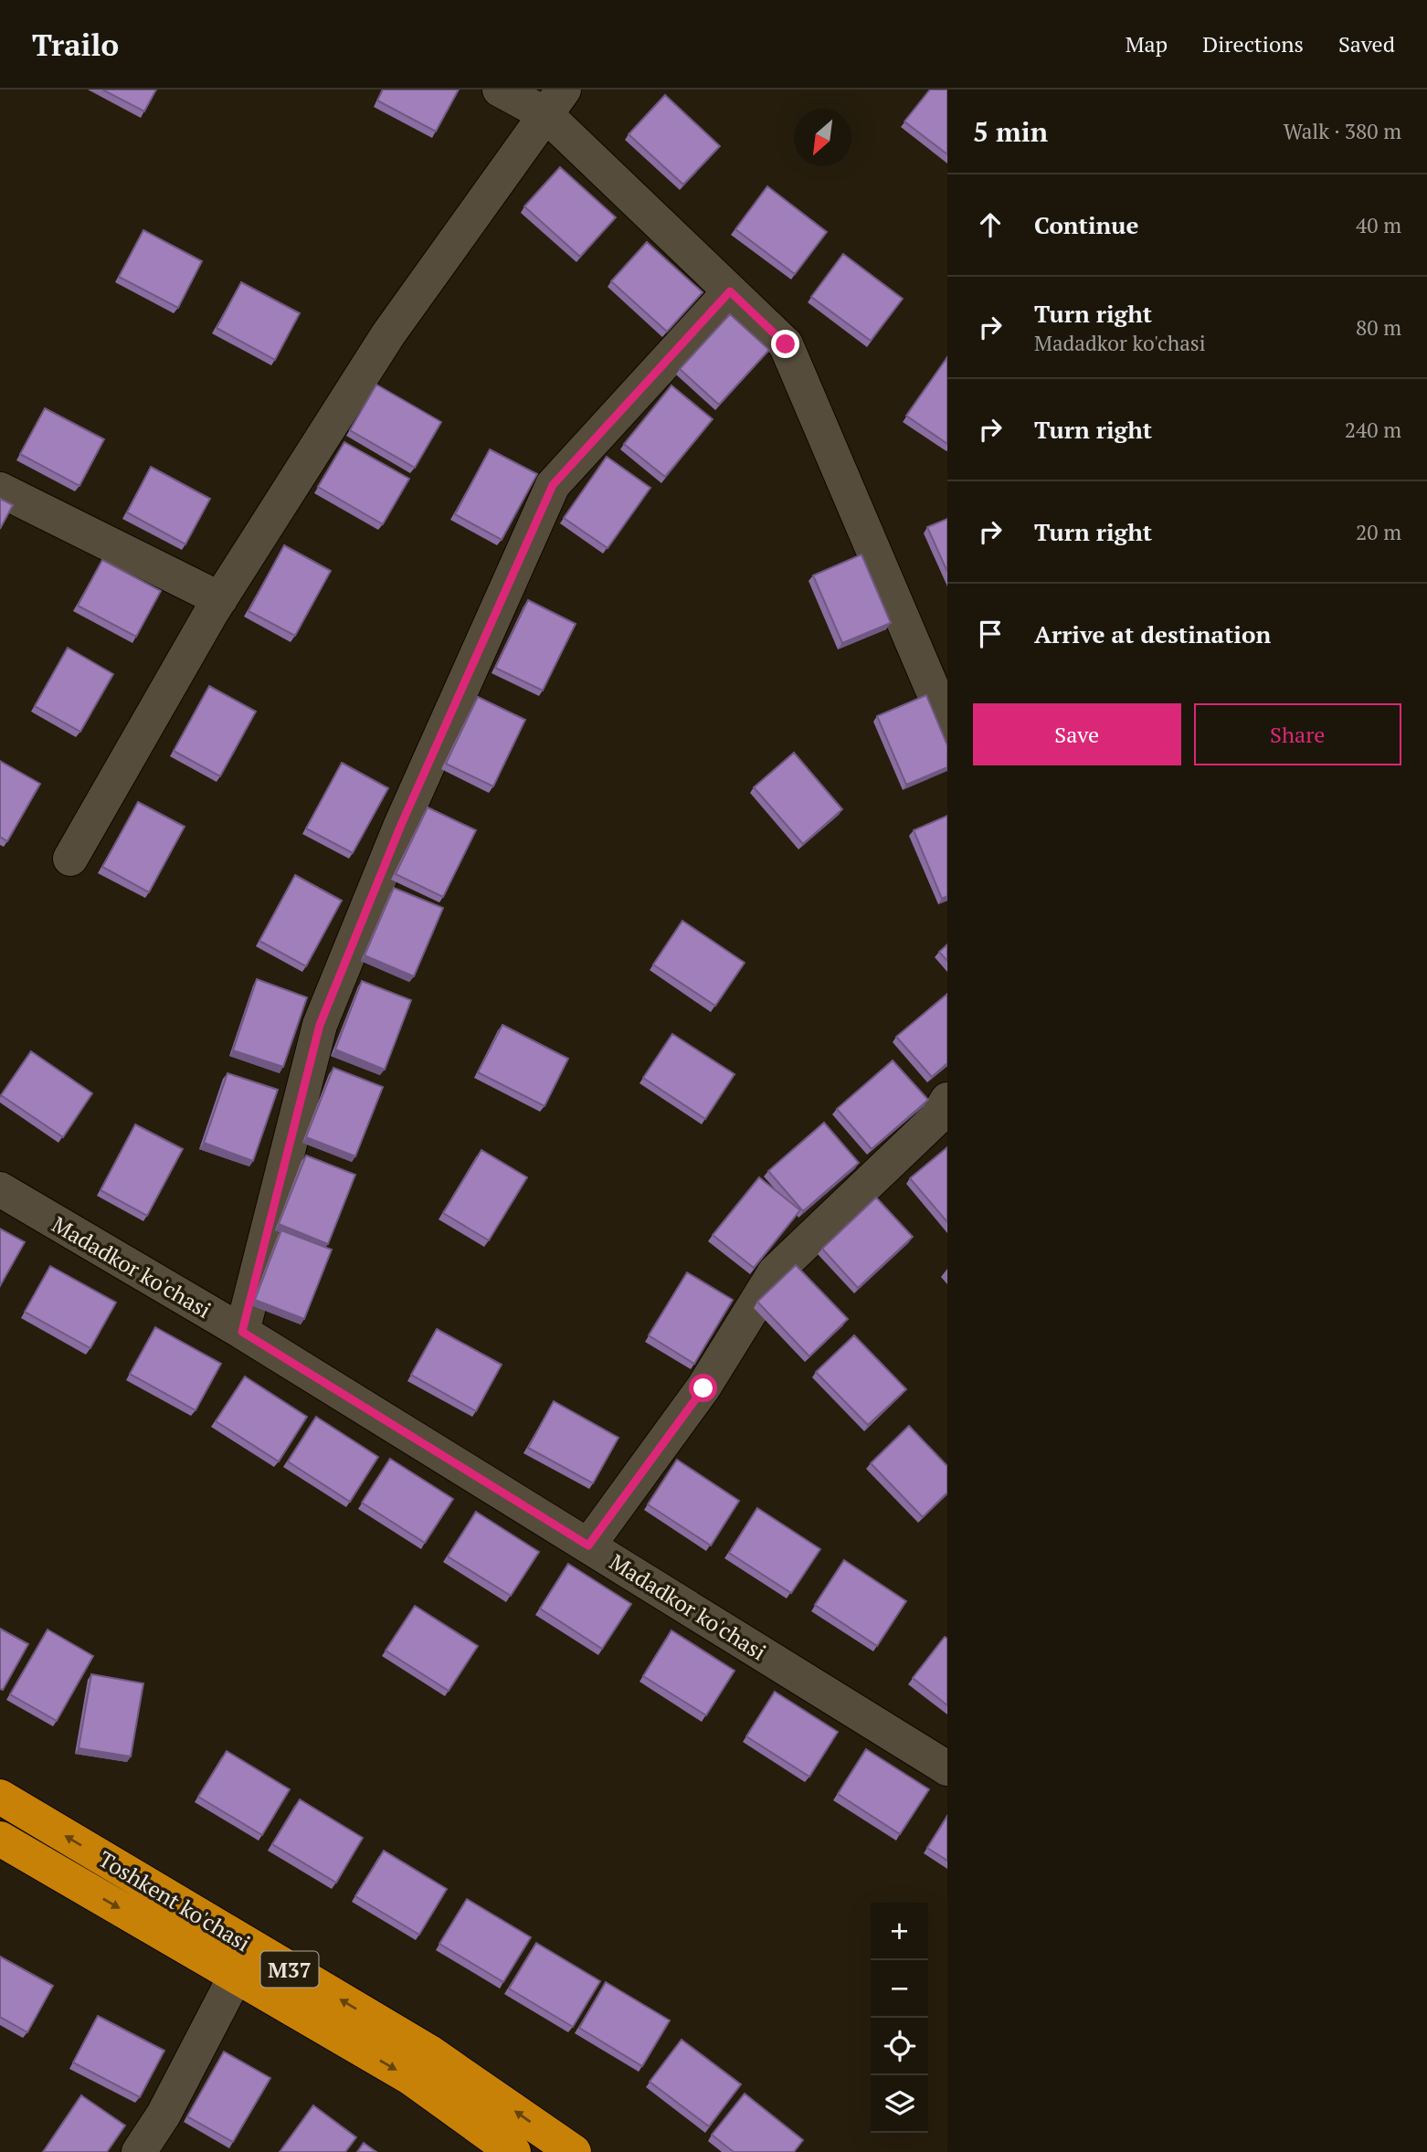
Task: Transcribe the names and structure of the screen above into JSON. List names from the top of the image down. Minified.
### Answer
{"streets":{"highway":["Toshkent ko'chasi","M37"],"street":["Madadkor ko'chasi"]},"north":"bottom left","page":{"header":"Trailo","nav":["Map","Directions","Saved"],"heading":["5 min","Walk · 380 m"],"list":[["Continue","40 m"],["Turn right","Madadkor ko'chasi","80 m"],["Turn right","240 m"],["Turn right","20 m"],"Arrive at destination"],"buttons":["Save","Share"],"map_buttons":["+","−"]}}
